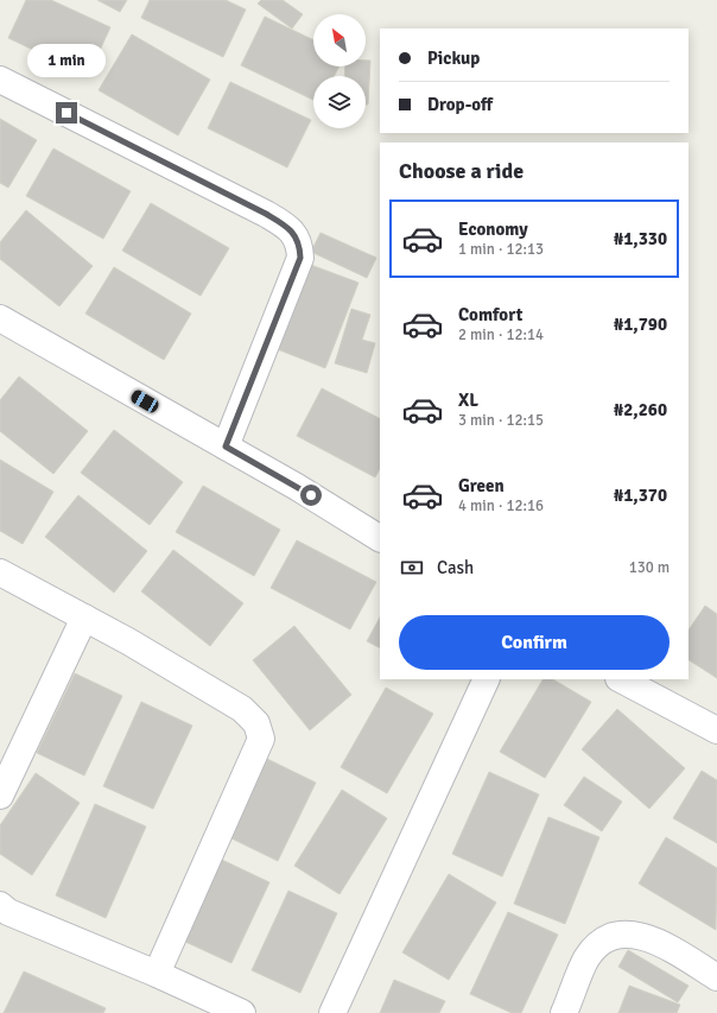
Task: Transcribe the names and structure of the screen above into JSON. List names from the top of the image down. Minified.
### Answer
{"north":"top left","page":{"banner":["Pickup","Drop-off"],"bubble":"1 min","heading":"Choose a ride","list":[{"name":"Economy","note":"1 min · 12:13","value":"₦1,330"},{"name":"Comfort","note":"2 min · 12:14","value":"₦1,790"},{"name":"XL","note":"3 min · 12:15","value":"₦2,260"},{"name":"Green","note":"4 min · 12:16","value":"₦1,370"}],"pay":["Cash","130 m"],"buttons":"Confirm"}}
